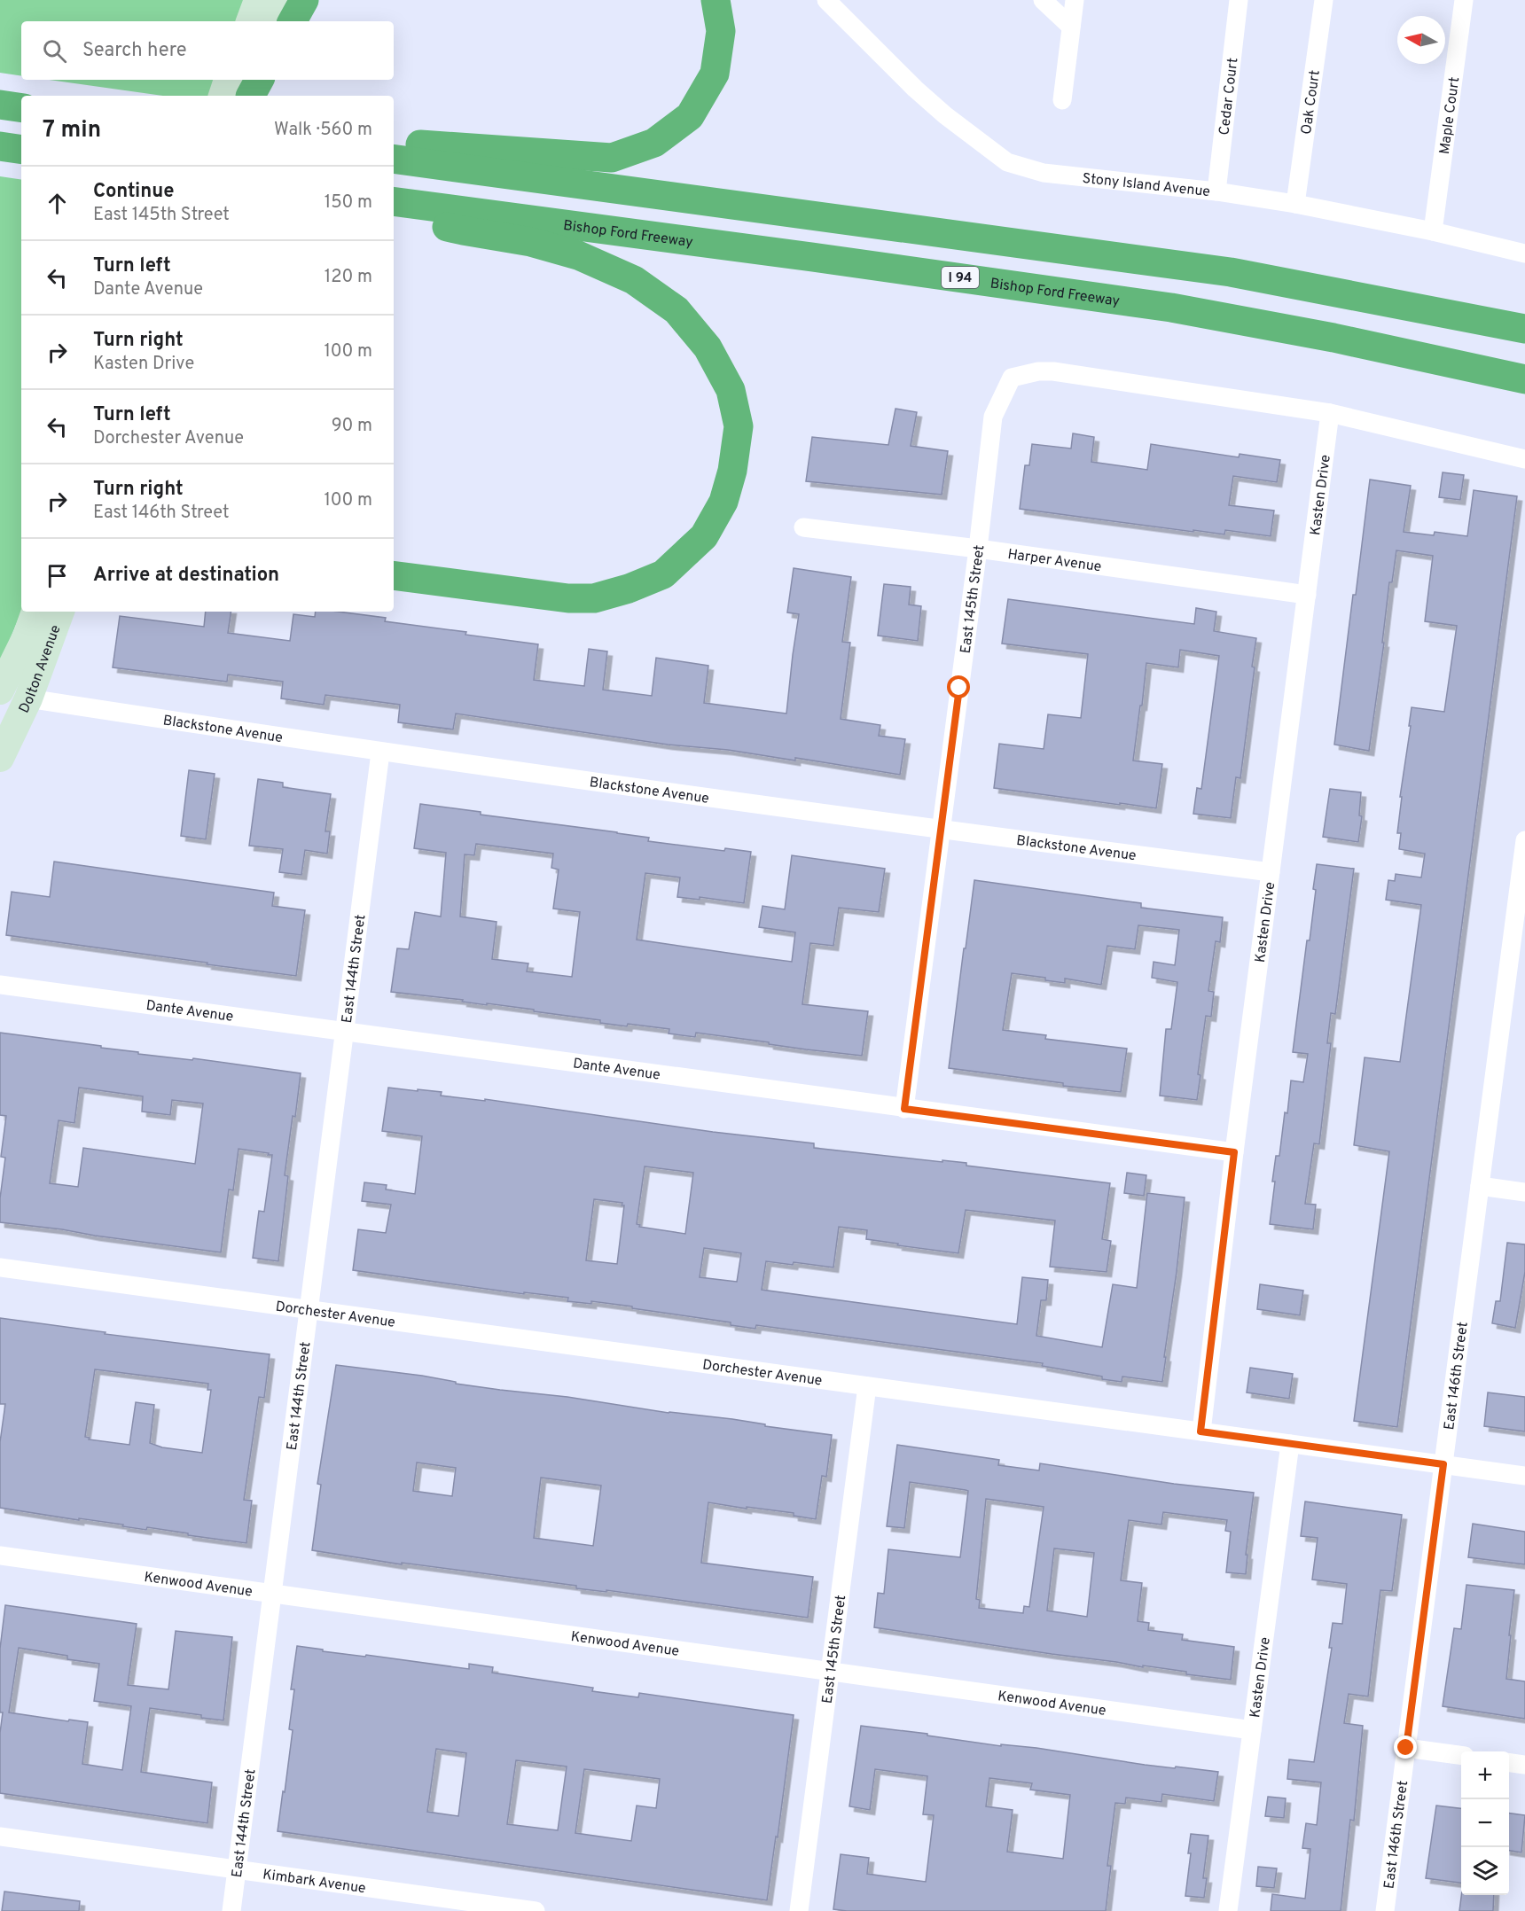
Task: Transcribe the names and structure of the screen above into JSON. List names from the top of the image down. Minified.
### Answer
{"streets":{"highway":["Bishop Ford Freeway","I 94"],"street":["Cedar Court","Oak Court","Maple Court","Stony Island Avenue","Kasten Drive","Harper Avenue","East 145th Street","Dolton Avenue","Blackstone Avenue","East 144th Street","Dante Avenue","Dorchester Avenue","East 146th Street","Kenwood Avenue","Kimbark Avenue"]},"crossings":[["Cedar Court","Stony Island Avenue"],["Oak Court","Stony Island Avenue"],["Maple Court","Stony Island Avenue"],["Kasten Drive","Harper Avenue"],["Kasten Drive","East 145th Street"],["Kasten Drive","Blackstone Avenue"],["Kasten Drive","Dante Avenue"],["Kasten Drive","Dorchester Avenue"],["Kasten Drive","Kenwood Avenue"],["Harper Avenue","East 145th Street"],["East 145th Street","Blackstone Avenue"],["East 145th Street","Dante Avenue"],["East 145th Street","Dorchester Avenue"],["East 145th Street","Kenwood Avenue"],["Dolton Avenue","Blackstone Avenue"],["Blackstone Avenue","East 144th Street"],["East 144th Street","Dante Avenue"],["East 144th Street","Dorchester Avenue"],["East 144th Street","Kenwood Avenue"],["East 144th Street","Kimbark Avenue"],["Dorchester Avenue","East 146th Street"]],"north":"left","page":{"search":"Search here","heading":["7 min","Walk · 560 m"],"list":[["Continue","East 145th Street","150 m"],["Turn left","Dante Avenue","120 m"],["Turn right","Kasten Drive","100 m"],["Turn left","Dorchester Avenue","90 m"],["Turn right","East 146th Street","100 m"],"Arrive at destination"],"map_buttons":["+","−"]}}
